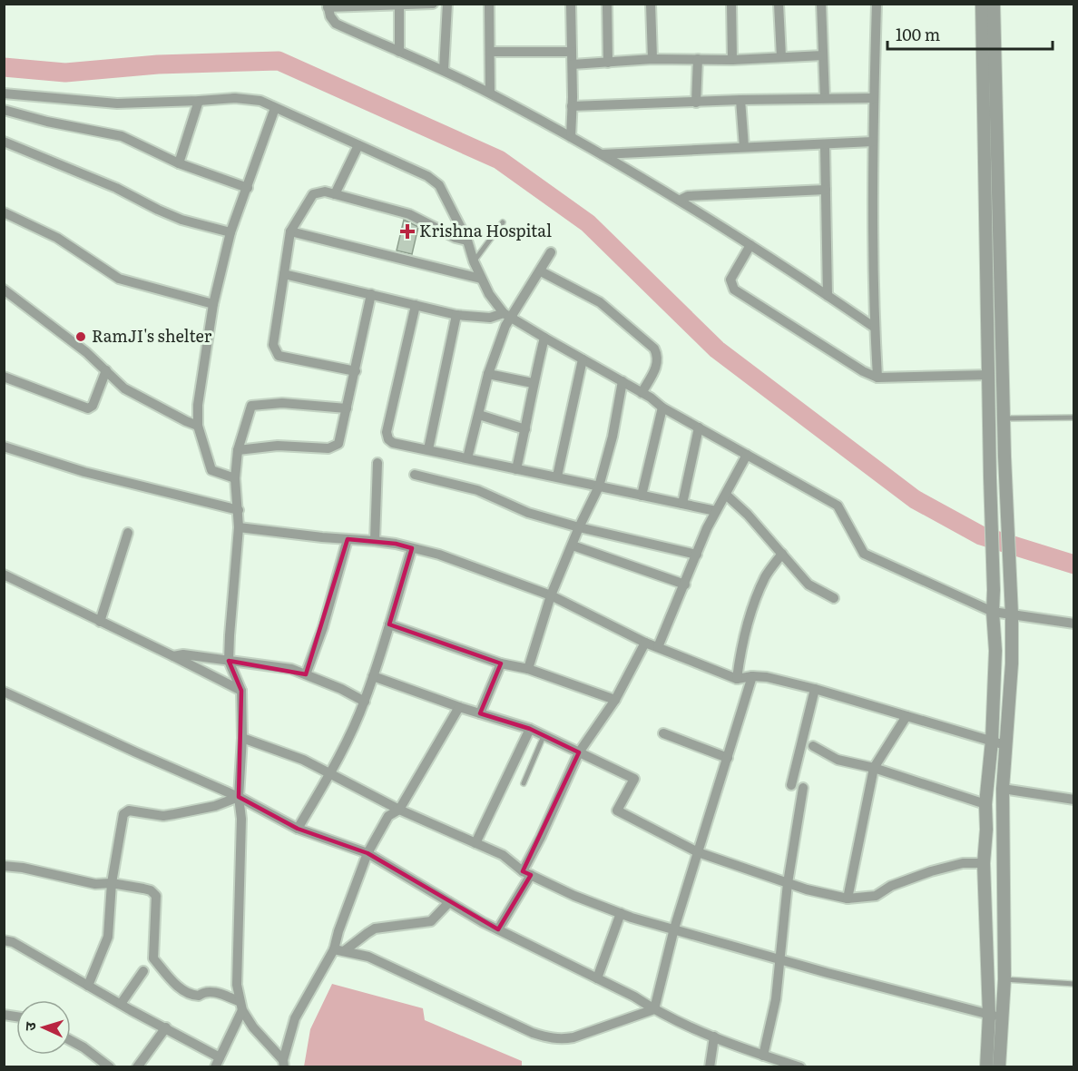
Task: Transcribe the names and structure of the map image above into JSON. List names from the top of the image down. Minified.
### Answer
{"places":{"health":["Krishna Hospital"],"other":["RamJI's shelter"]},"scale_bar":"100 m","north":"left"}
